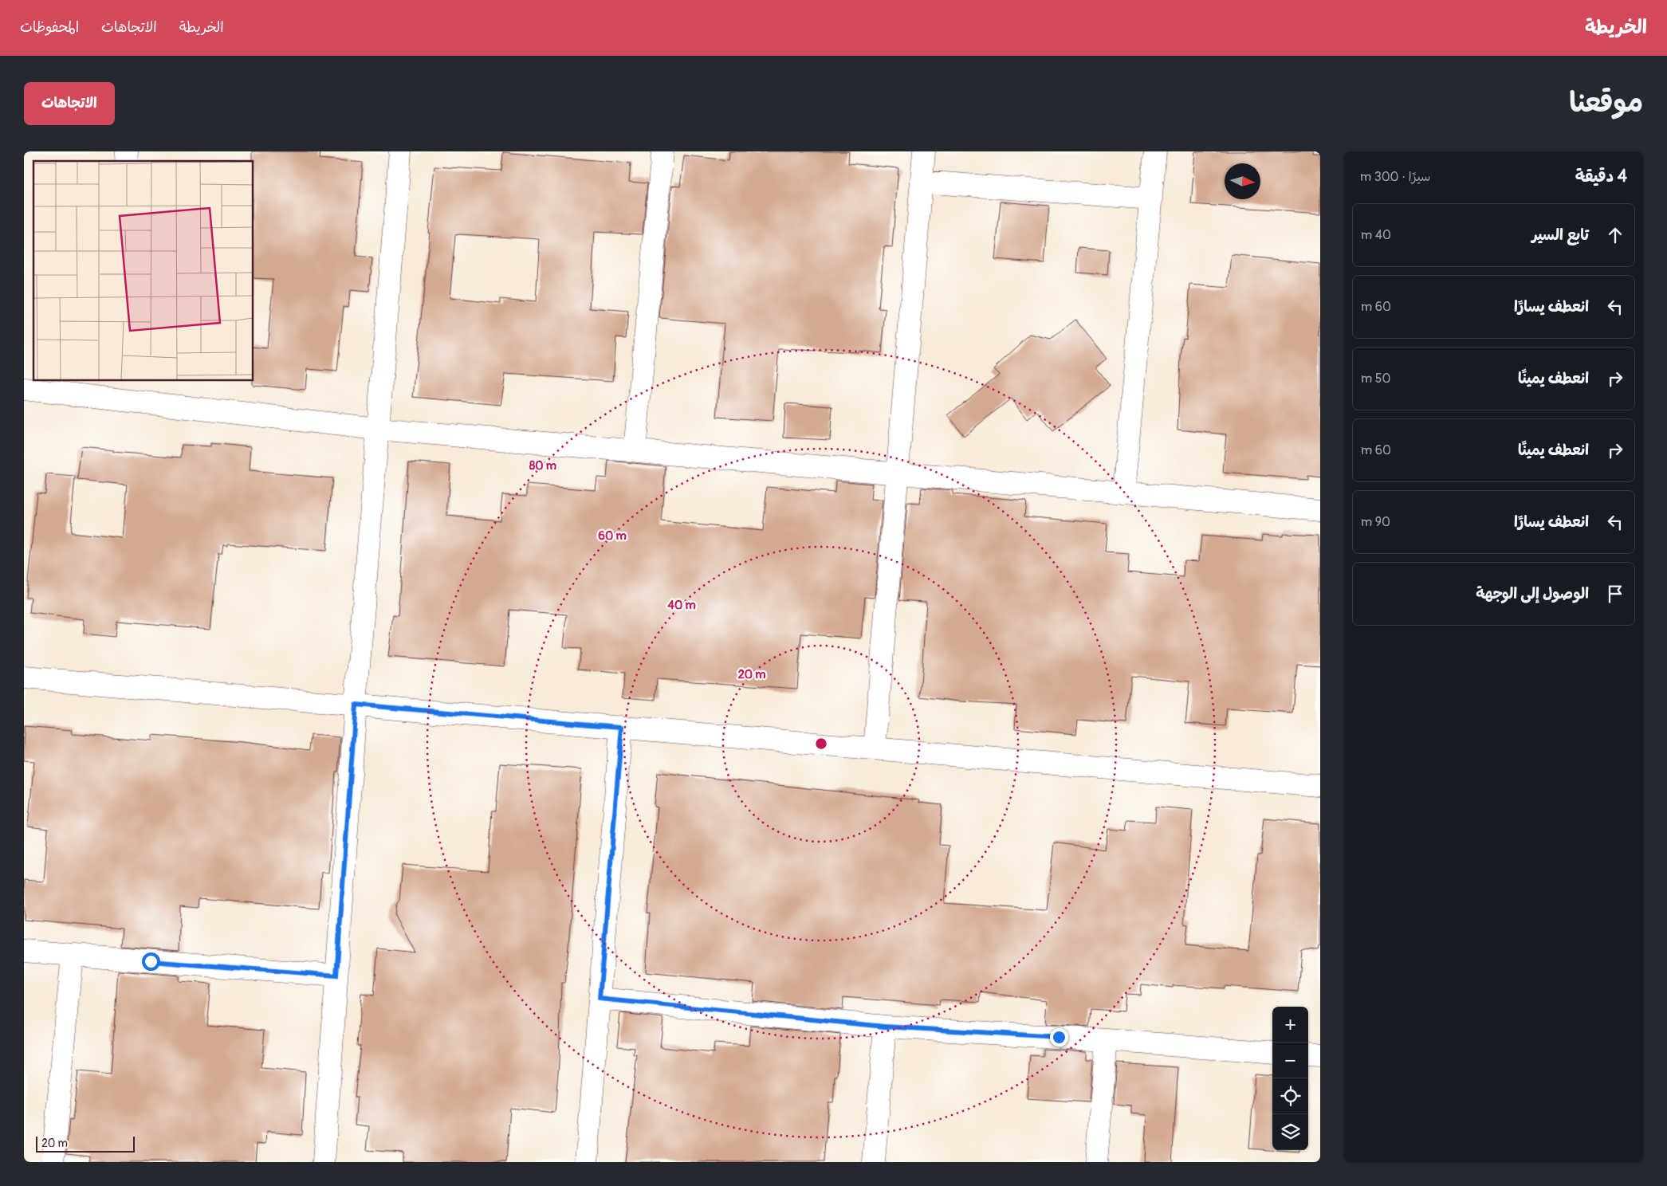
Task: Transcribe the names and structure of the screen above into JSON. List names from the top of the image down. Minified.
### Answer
{"scale_bar":"20 m","north":"right","page":{"header":"الخريطة","nav":["الخريطة","الاتجاهات","المحفوظات"],"title":"موقعنا","buttons":"الاتجاهات","heading":["4 دقيقة","سيرًا · 300 m"],"list":[["تابع السير","40 m"],["انعطف يسارًا","60 m"],["انعطف يمينًا","50 m"],["انعطف يمينًا","60 m"],["انعطف يسارًا","90 m"],"الوصول إلى الوجهة"],"map_buttons":["+","−"],"scale":"20 m"},"rings":["80 m","60 m","40 m","20 m"]}
